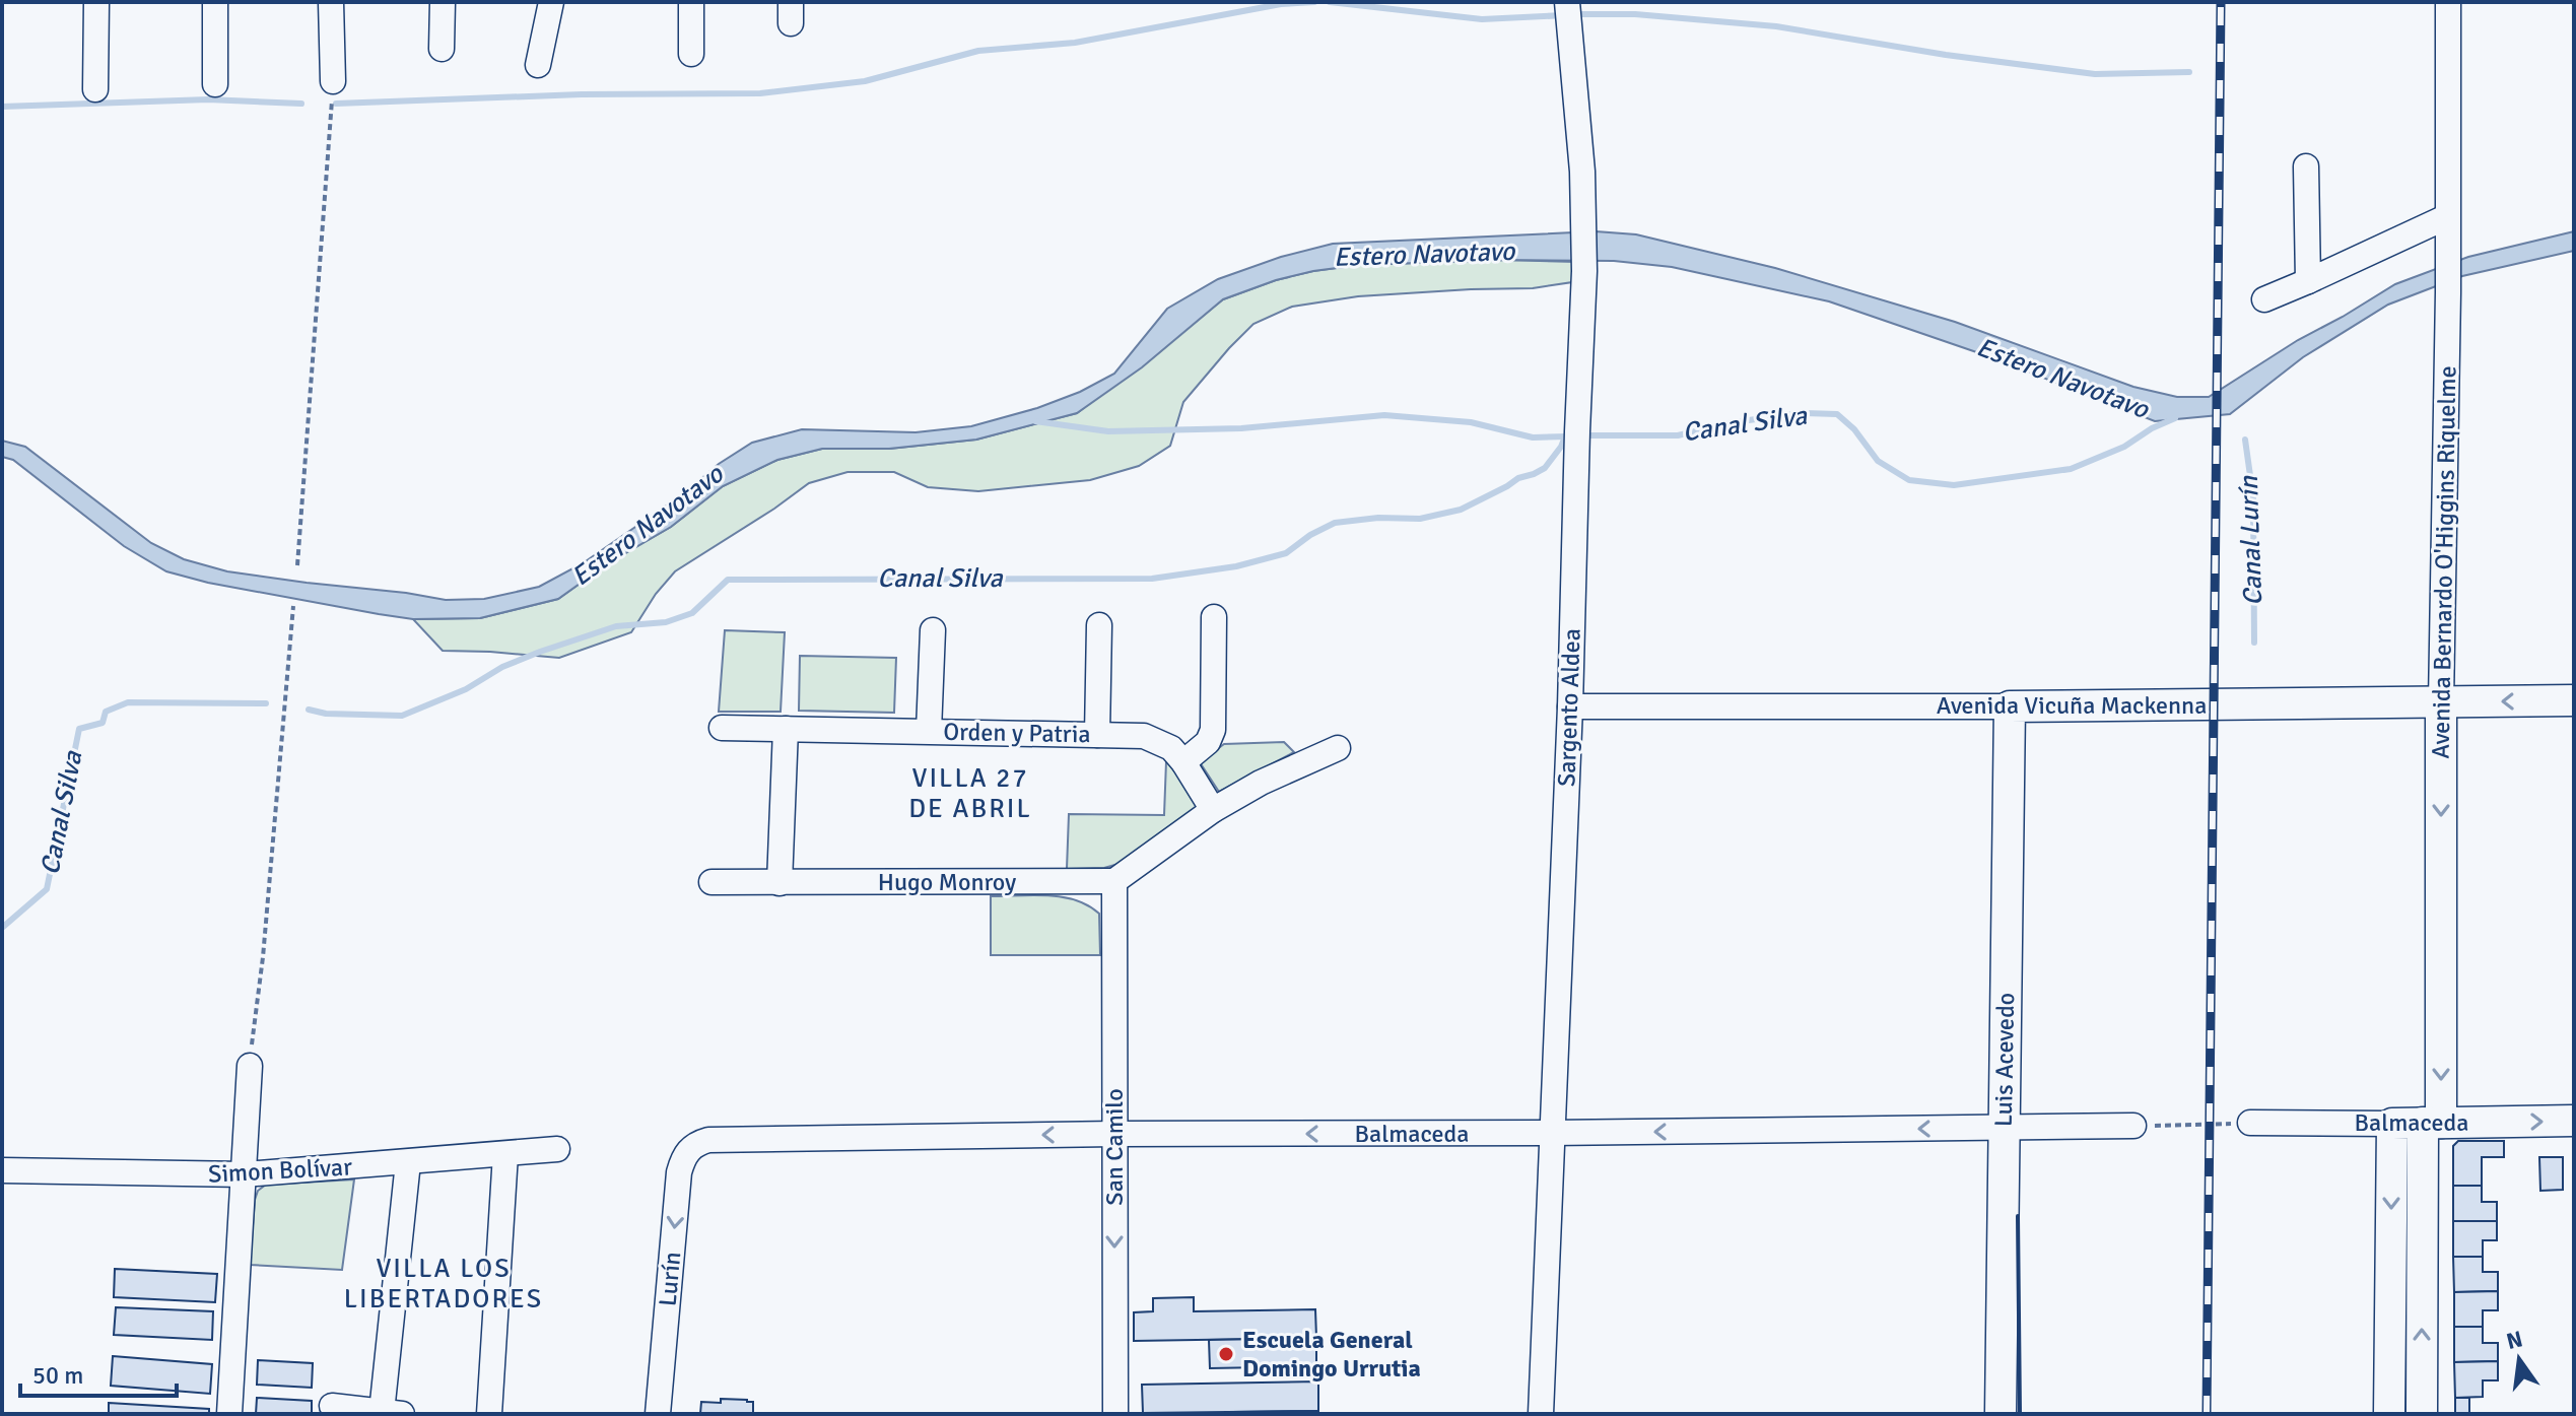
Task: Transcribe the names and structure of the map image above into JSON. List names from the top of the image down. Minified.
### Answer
{"streets":{"main road":["Avenida Bernardo O'Higgins Riquelme","Avenida Vicuña Mackenna","Luis Acevedo","Balmaceda"],"street":["Sargento Aldea","Orden y Patria","Hugo Monroy","San Camilo","Simon Bolívar","Lurín"]},"crossings":[["Avenida Bernardo O'Higgins Riquelme","Avenida Vicuña Mackenna"],["Avenida Bernardo O'Higgins Riquelme","Balmaceda"],["Avenida Vicuña Mackenna","Sargento Aldea"],["Avenida Vicuña Mackenna","Luis Acevedo"],["Sargento Aldea","Balmaceda"],["Hugo Monroy","San Camilo"],["Luis Acevedo","Balmaceda"],["Balmaceda","San Camilo"],["Balmaceda","Lurín"]],"one_way":["Balmaceda","San Camilo"],"districts":["VILLA 27 DE ABRIL","VILLA LOS LIBERTADORES"],"water":["Estero Navotavo","Canal Silva","Canal Lurín"],"places":["Escuela General Domingo Urrutia"],"scale_bar":"50 m","north":"top"}
